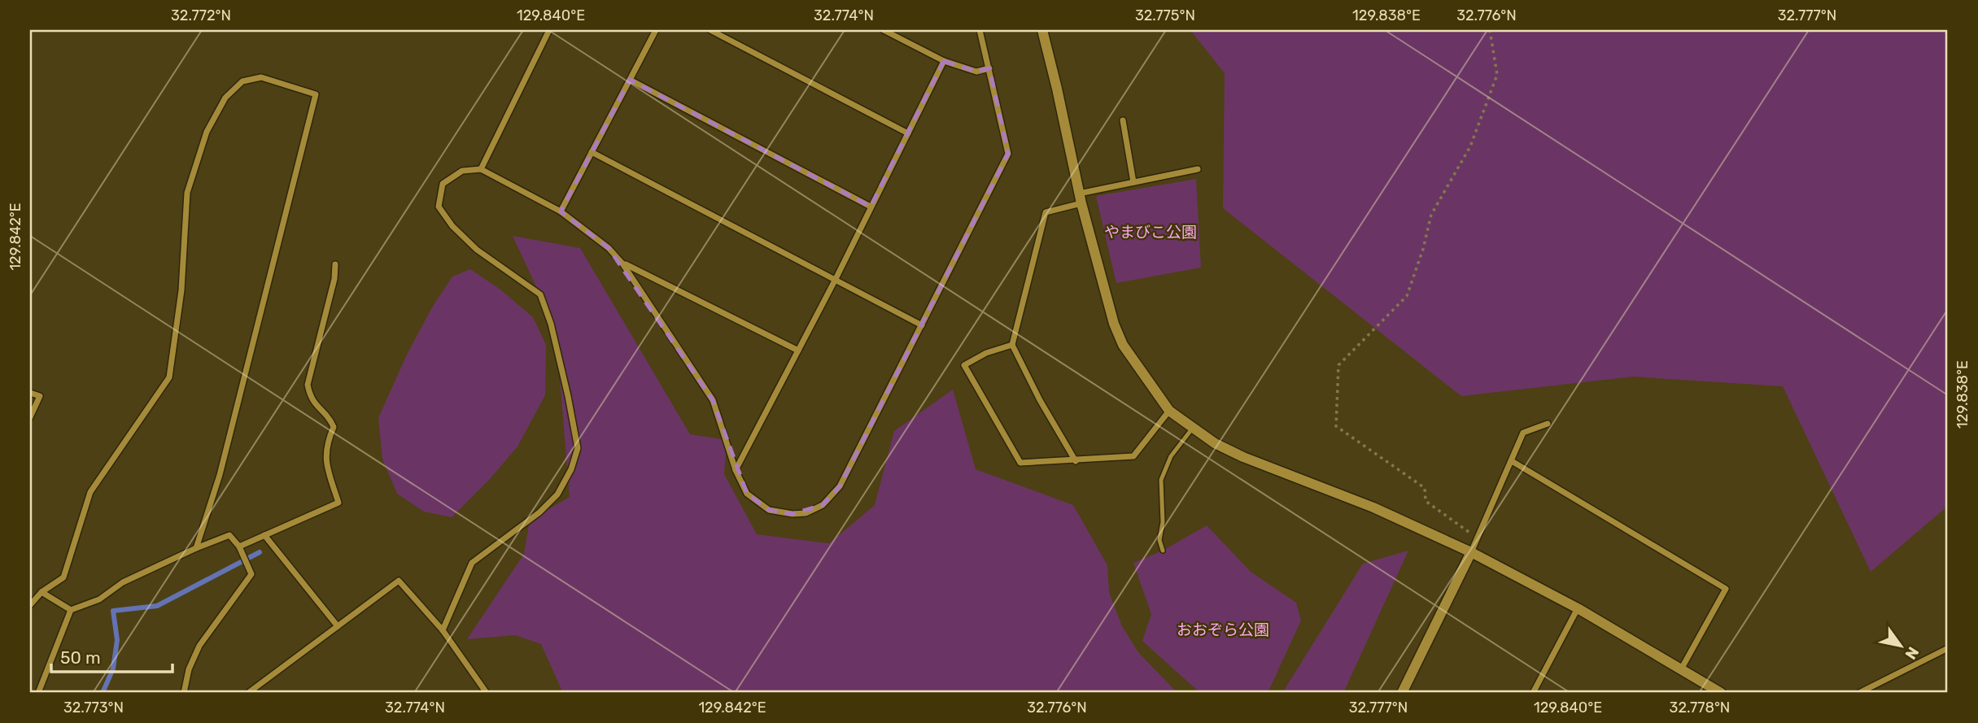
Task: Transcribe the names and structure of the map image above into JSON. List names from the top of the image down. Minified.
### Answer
{"parks":["やまびこ公園","おおぞら公園"],"scale_bar":"50 m","north":"bottom right","coordinates":["32.772°N","129.840°E","32.774°N","32.775°N","129.838°E","32.776°N","32.777°N","129.842°E","32.773°N","32.778°N"]}
